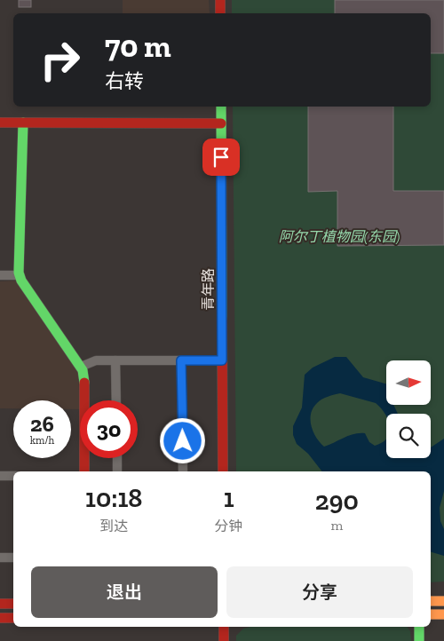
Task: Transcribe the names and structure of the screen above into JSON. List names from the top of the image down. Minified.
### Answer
{"streets":{"street":["青年路"]},"parks":["阿尔丁植物园(东园)"],"north":"right","page":{"turn":["70 m","右转"],"speed":"26 km/h","limit":"30","eta":["10:18","到达","1","分钟","290","m"],"buttons":["退出","分享"]}}
